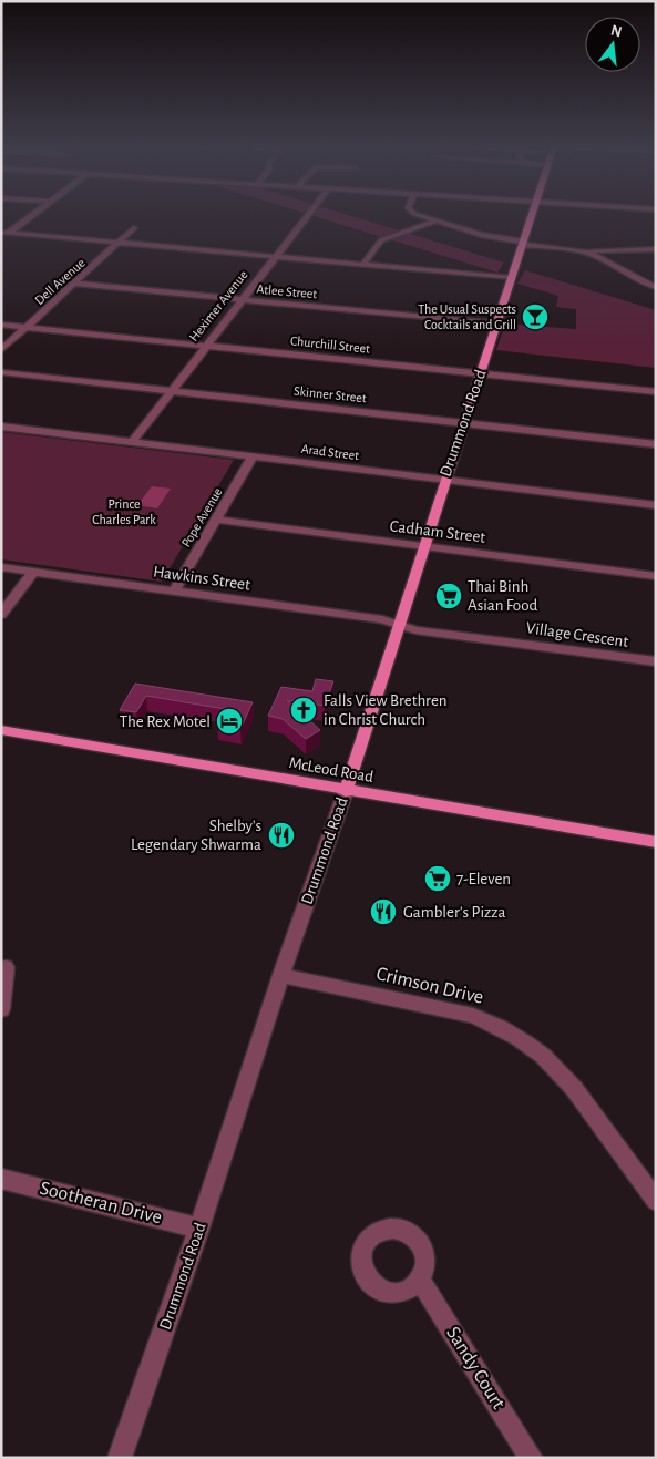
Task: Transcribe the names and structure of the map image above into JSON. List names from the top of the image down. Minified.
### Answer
{"streets":{"main road":["Drummond Road","McLeod Road"],"street":["Dell Avenue","Atlee Street","Heximer Avenue","Churchill Street","Skinner Street","Arad Street","Pope Avenue","Cadham Street","Hawkins Street","Village Crescent","Crimson Drive","Sootheran Drive","Sandy Court"]},"crossings":[["Dell Avenue","Atlee Street"],["Dell Avenue","Churchill Street"],["Atlee Street","Heximer Avenue"],["Atlee Street","Drummond Road"],["Heximer Avenue","Churchill Street"],["Heximer Avenue","Skinner Street"],["Heximer Avenue","Arad Street"],["Churchill Street","Drummond Road"],["Skinner Street","Drummond Road"],["Drummond Road","Arad Street"],["Drummond Road","Cadham Street"],["Drummond Road","Hawkins Street"],["Drummond Road","Village Crescent"],["Drummond Road","McLeod Road"],["Drummond Road","Crimson Drive"],["Drummond Road","Sootheran Drive"],["Arad Street","Pope Avenue"],["Pope Avenue","Cadham Street"],["Pope Avenue","Hawkins Street"],["Hawkins Street","Village Crescent"]],"parks":["Prince Charles Park"],"places":{"bar":["The Usual Suspects Cocktails and Grill"],"supermarket":["Thai Binh Asian Food","7-Eleven"],"church":["Falls View Brethren in Christ Church"],"hotel":["The Rex Motel"],"restaurant":["Shelby's Legendary Shwarma","Gambler's Pizza"]},"north":"top"}
